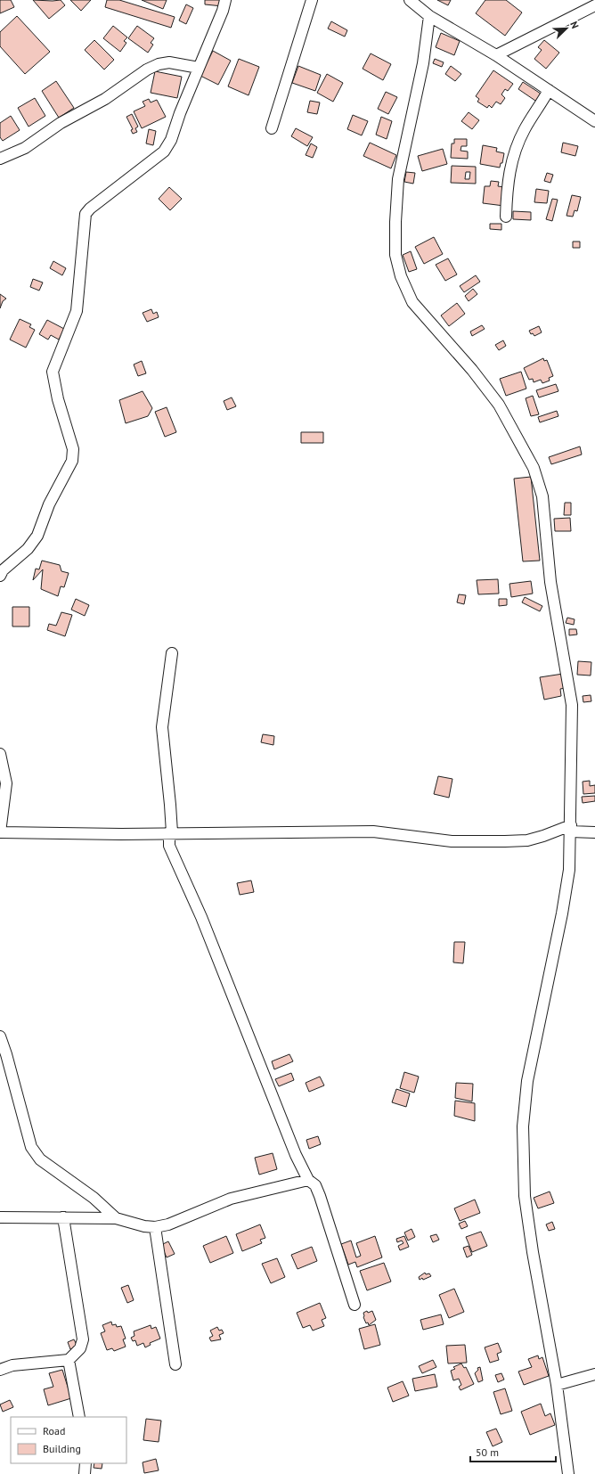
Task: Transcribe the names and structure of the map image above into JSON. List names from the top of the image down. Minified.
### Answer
{"legend":["Road","Building"],"scale_bar":"50 m","north":"top right"}
